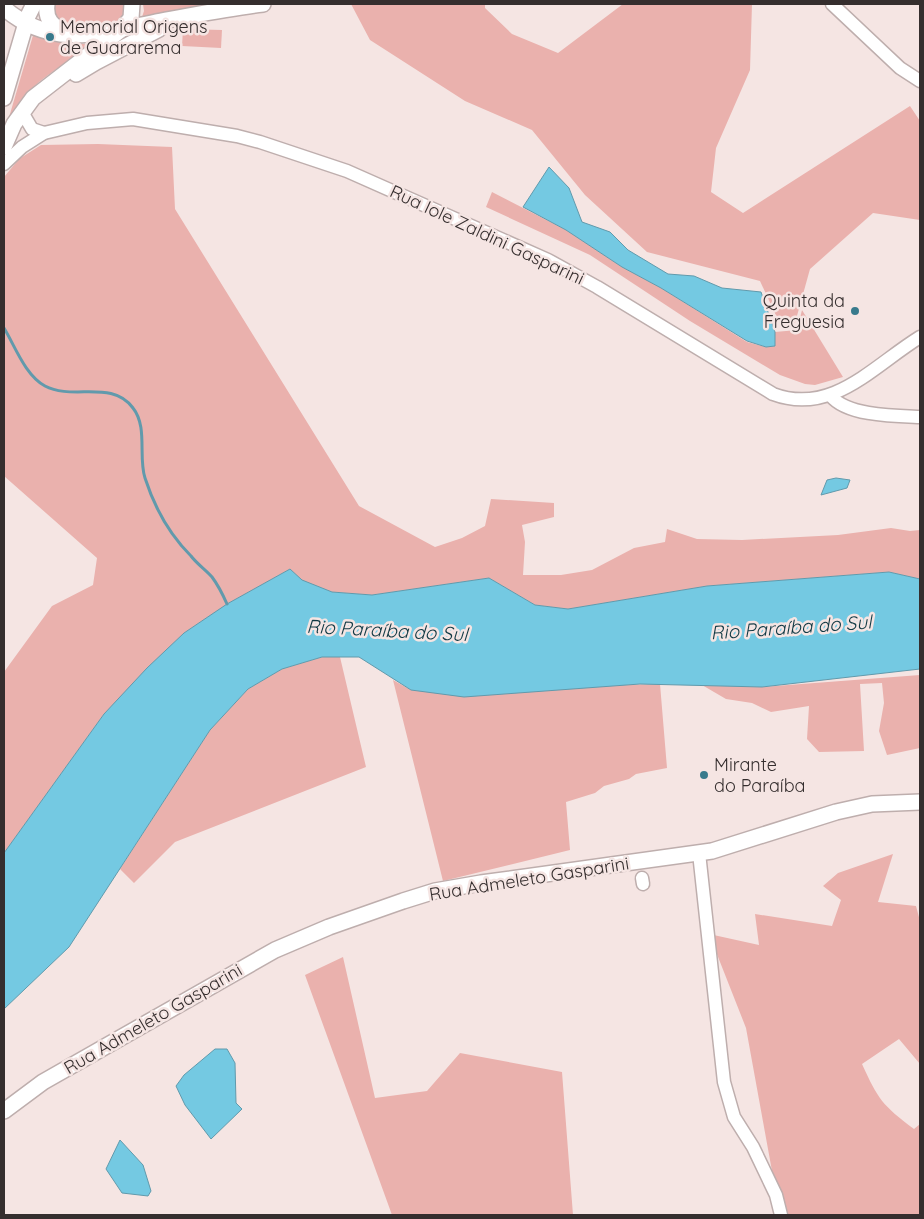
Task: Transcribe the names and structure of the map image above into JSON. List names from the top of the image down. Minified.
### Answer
{"streets":{"main road":["Rua Admeleto Gasparini"],"street":["Rua Iole Zaldini Gasparini"]},"water":["Rio Paraíba do Sul"],"places":["Memorial Origens de Guararema","Quinta da Freguesia","Mirante do Paraíba"]}
